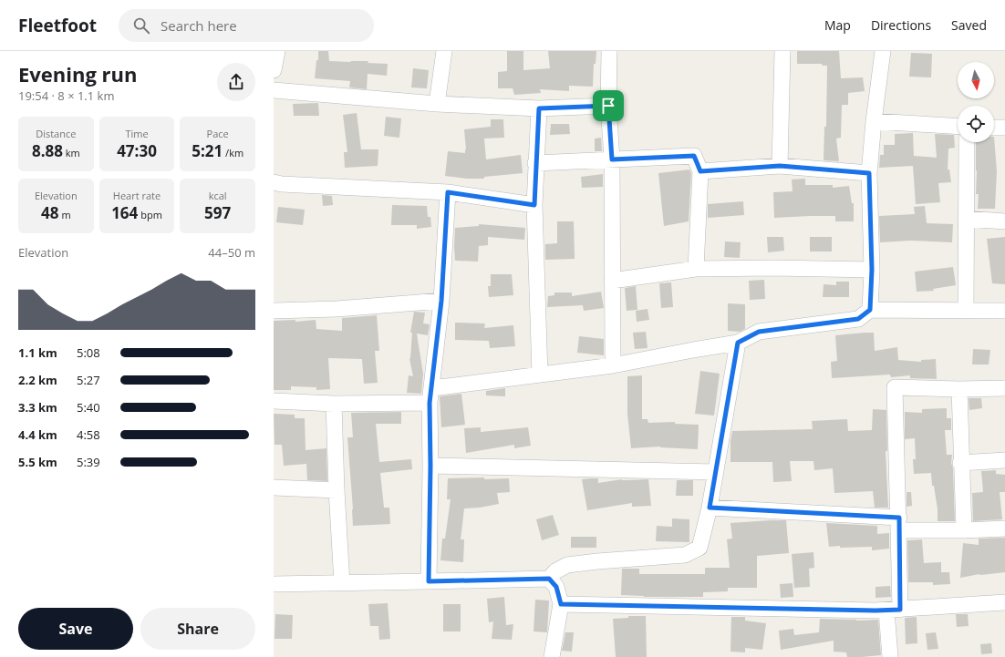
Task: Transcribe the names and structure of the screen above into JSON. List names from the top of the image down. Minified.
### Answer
{"north":"bottom","page":{"header":"Fleetfoot","search":"Search here","nav":["Map","Directions","Saved"],"heading":["Evening run","19:54 · 8 × 1.1 km"],"stats":[["Distance","8.88 km"],["Time","47:30"],["Pace","5:21 /km"],["Elevation","48 m"],["Heart rate","164 bpm"],["kcal","597"]],"chart":["Elevation","44–50 m"],"list":[{"name":"1.1 km","note":"5:08"},{"name":"2.2 km","note":"5:27"},{"name":"3.3 km","note":"5:40"},{"name":"4.4 km","note":"4:58"},{"name":"5.5 km","note":"5:39"}],"buttons":["Save","Share"]}}
